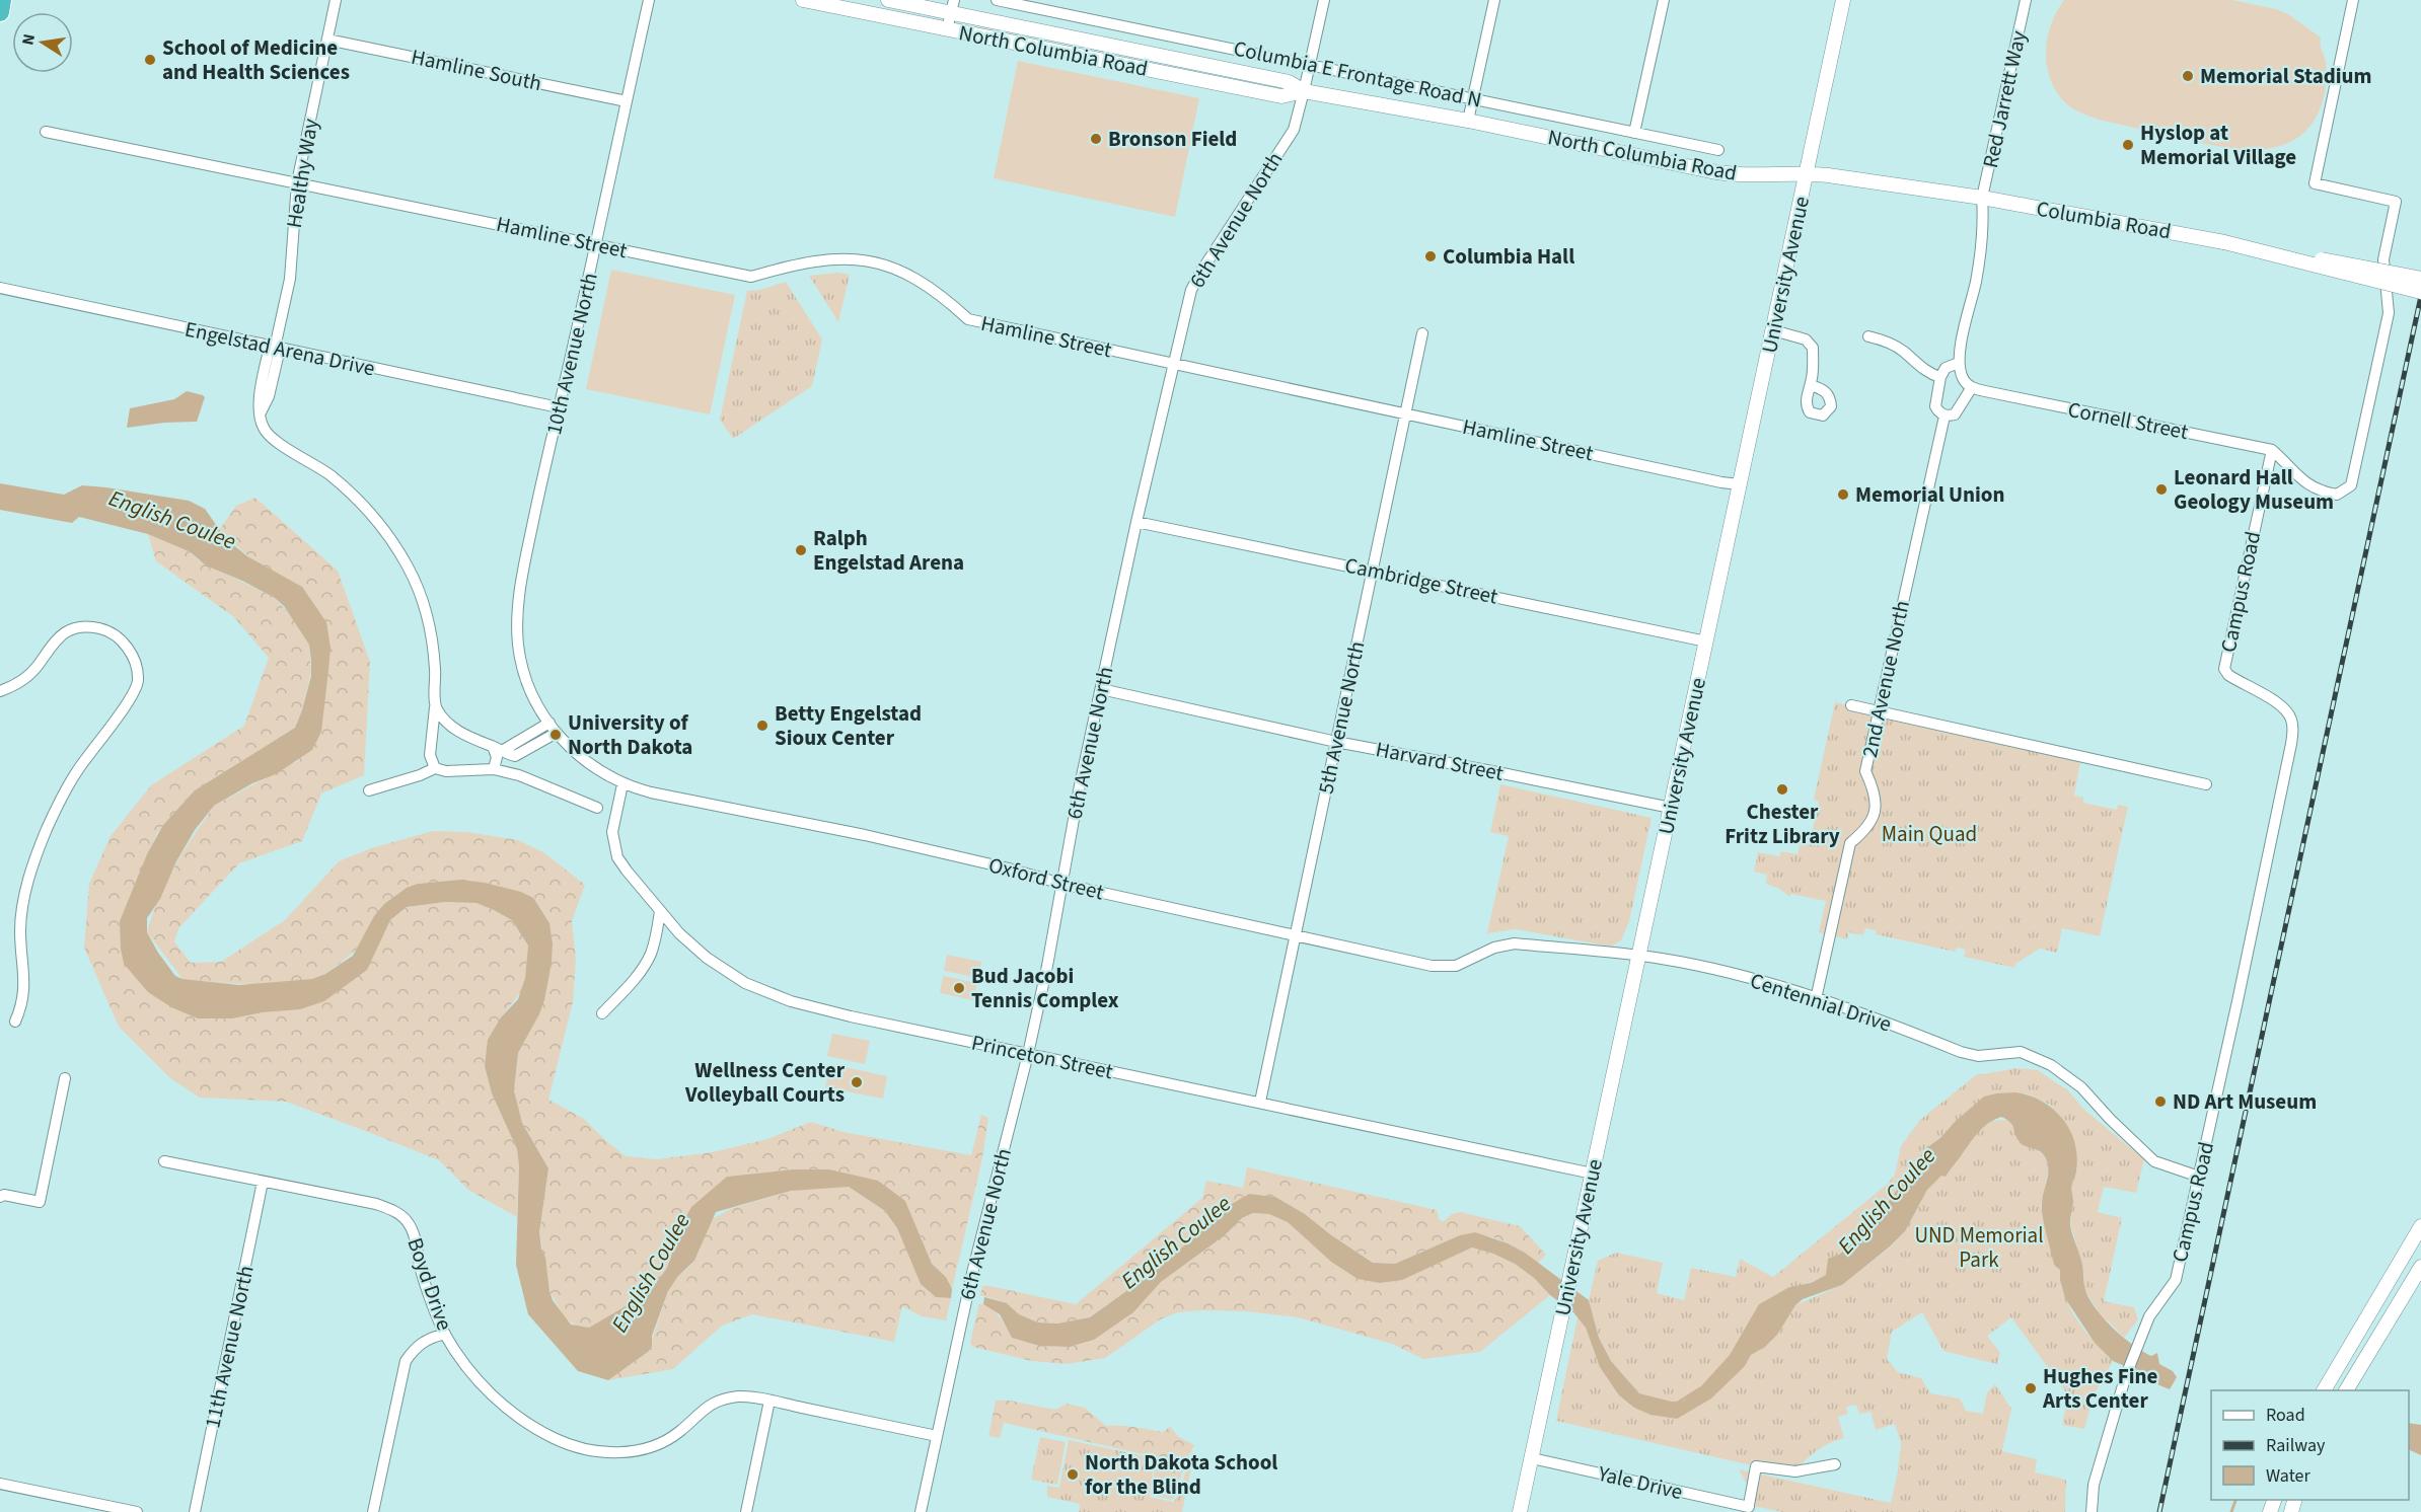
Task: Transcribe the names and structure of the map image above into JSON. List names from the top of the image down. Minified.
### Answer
{"streets":{"main road":["North Columbia Road","Columbia Road","University Avenue"],"street":["Hamline South","Columbia E Frontage Road N","Red Jarrett Way","Healthy Way","6th Avenue North","Hamline Street","Engelstad Arena Drive","10th Avenue North","Cornell Street","Cambridge Street","Campus Road","2nd Avenue North","5th Avenue North","Harvard Street","Oxford Street","Centennial Drive","Princeton Street","Boyd Drive","11th Avenue North","Yale Drive"]},"crossings":[["North Columbia Road","Red Jarrett Way"],["North Columbia Road","6th Avenue North"],["North Columbia Road","Columbia Road"],["North Columbia Road","University Avenue"],["Hamline South","Healthy Way"],["Hamline South","10th Avenue North"],["Columbia E Frontage Road N","6th Avenue North"],["Red Jarrett Way","Columbia Road"],["Healthy Way","Hamline Street"],["Healthy Way","Engelstad Arena Drive"],["6th Avenue North","Hamline Street"],["6th Avenue North","Cambridge Street"],["6th Avenue North","Harvard Street"],["6th Avenue North","Oxford Street"],["6th Avenue North","Princeton Street"],["6th Avenue North","Boyd Drive"],["Hamline Street","University Avenue"],["Hamline Street","10th Avenue North"],["Hamline Street","5th Avenue North"],["University Avenue","Cambridge Street"],["University Avenue","Harvard Street"],["University Avenue","Centennial Drive"],["University Avenue","Princeton Street"],["University Avenue","Yale Drive"],["Engelstad Arena Drive","10th Avenue North"],["10th Avenue North","Oxford Street"],["Cornell Street","Campus Road"],["Cambridge Street","5th Avenue North"],["Campus Road","Centennial Drive"],["2nd Avenue North","Centennial Drive"],["5th Avenue North","Harvard Street"],["5th Avenue North","Oxford Street"],["5th Avenue North","Princeton Street"],["Oxford Street","Centennial Drive"],["Oxford Street","Princeton Street"],["Boyd Drive","11th Avenue North"]],"water":["English Coulee"],"parks":["Main Quad","UND Memorial Park"],"places":["School of Medicine and Health Sciences","Memorial Stadium","Bronson Field","Hyslop at Memorial Village","Columbia Hall","Leonard Hall Geology Museum","Memorial Union","Ralph Engelstad Arena","Betty Engelstad Sioux Center","University of North Dakota","Chester Fritz Library","Bud Jacobi Tennis Complex","Wellness Center Volleyball Courts","ND Art Museum","Hughes Fine Arts Center","North Dakota School for the Blind"],"legend":["Road","Railway","Water"],"north":"left"}
